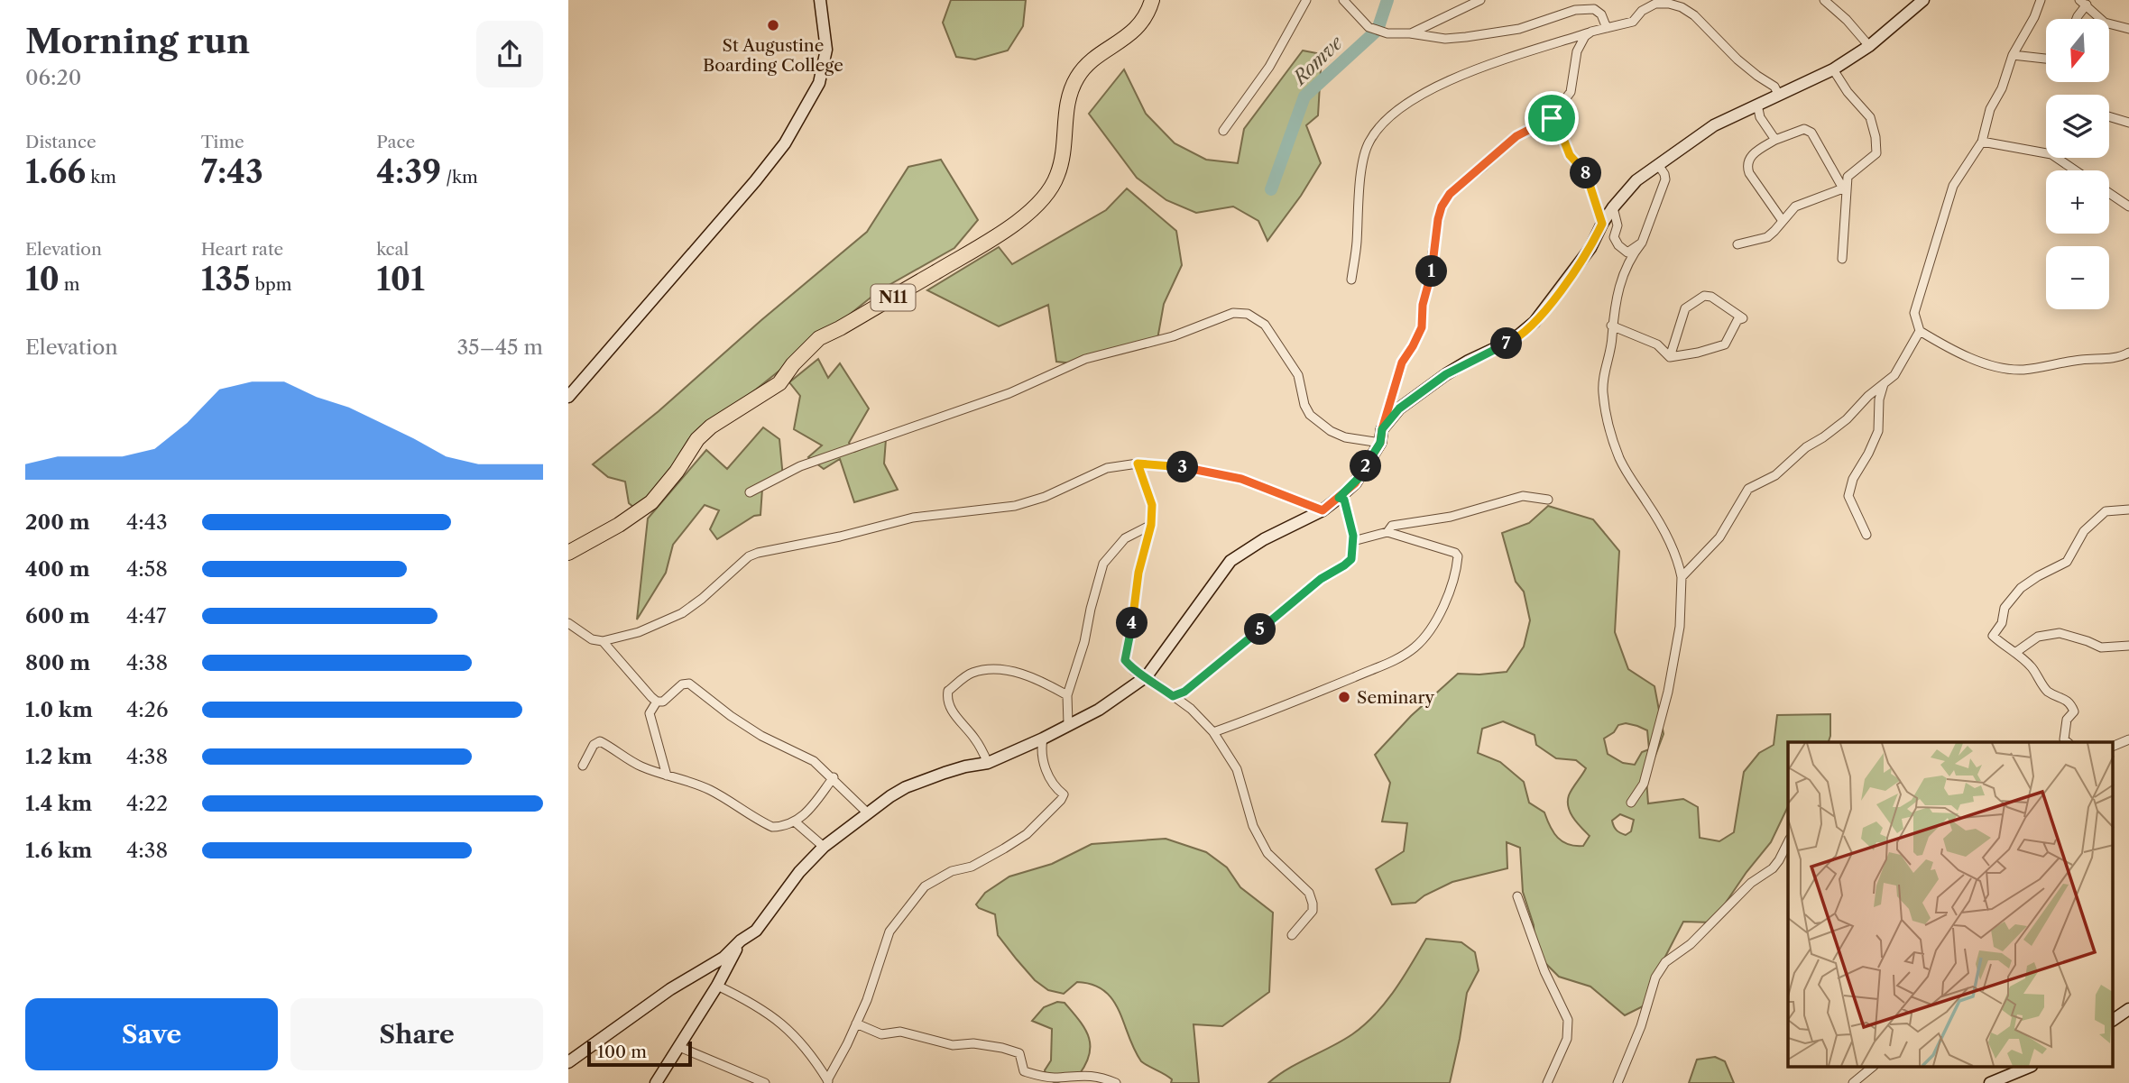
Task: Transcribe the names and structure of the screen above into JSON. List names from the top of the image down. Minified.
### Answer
{"streets":{"highway":["N11"]},"water":["Romve"],"places":["St Augustine Boarding College","Seminary"],"scale_bar":"100 m","north":"bottom","page":{"heading":["Morning run","06:20"],"map_buttons":["+","−"],"stats":[["Distance","1.66 km"],["Time","7:43"],["Pace","4:39 /km"],["Elevation","10 m"],["Heart rate","135 bpm"],["kcal","101"]],"pins":["8","1","7","2","3","4","5"],"chart":["Elevation","35–45 m"],"list":[{"name":"200 m","note":"4:43"},{"name":"400 m","note":"4:58"},{"name":"600 m","note":"4:47"},{"name":"800 m","note":"4:38"},{"name":"1.0 km","note":"4:26"},{"name":"1.2 km","note":"4:38"},{"name":"1.4 km","note":"4:22"},{"name":"1.6 km","note":"4:38"}],"buttons":["Save","Share"],"scale":"100 m"}}
